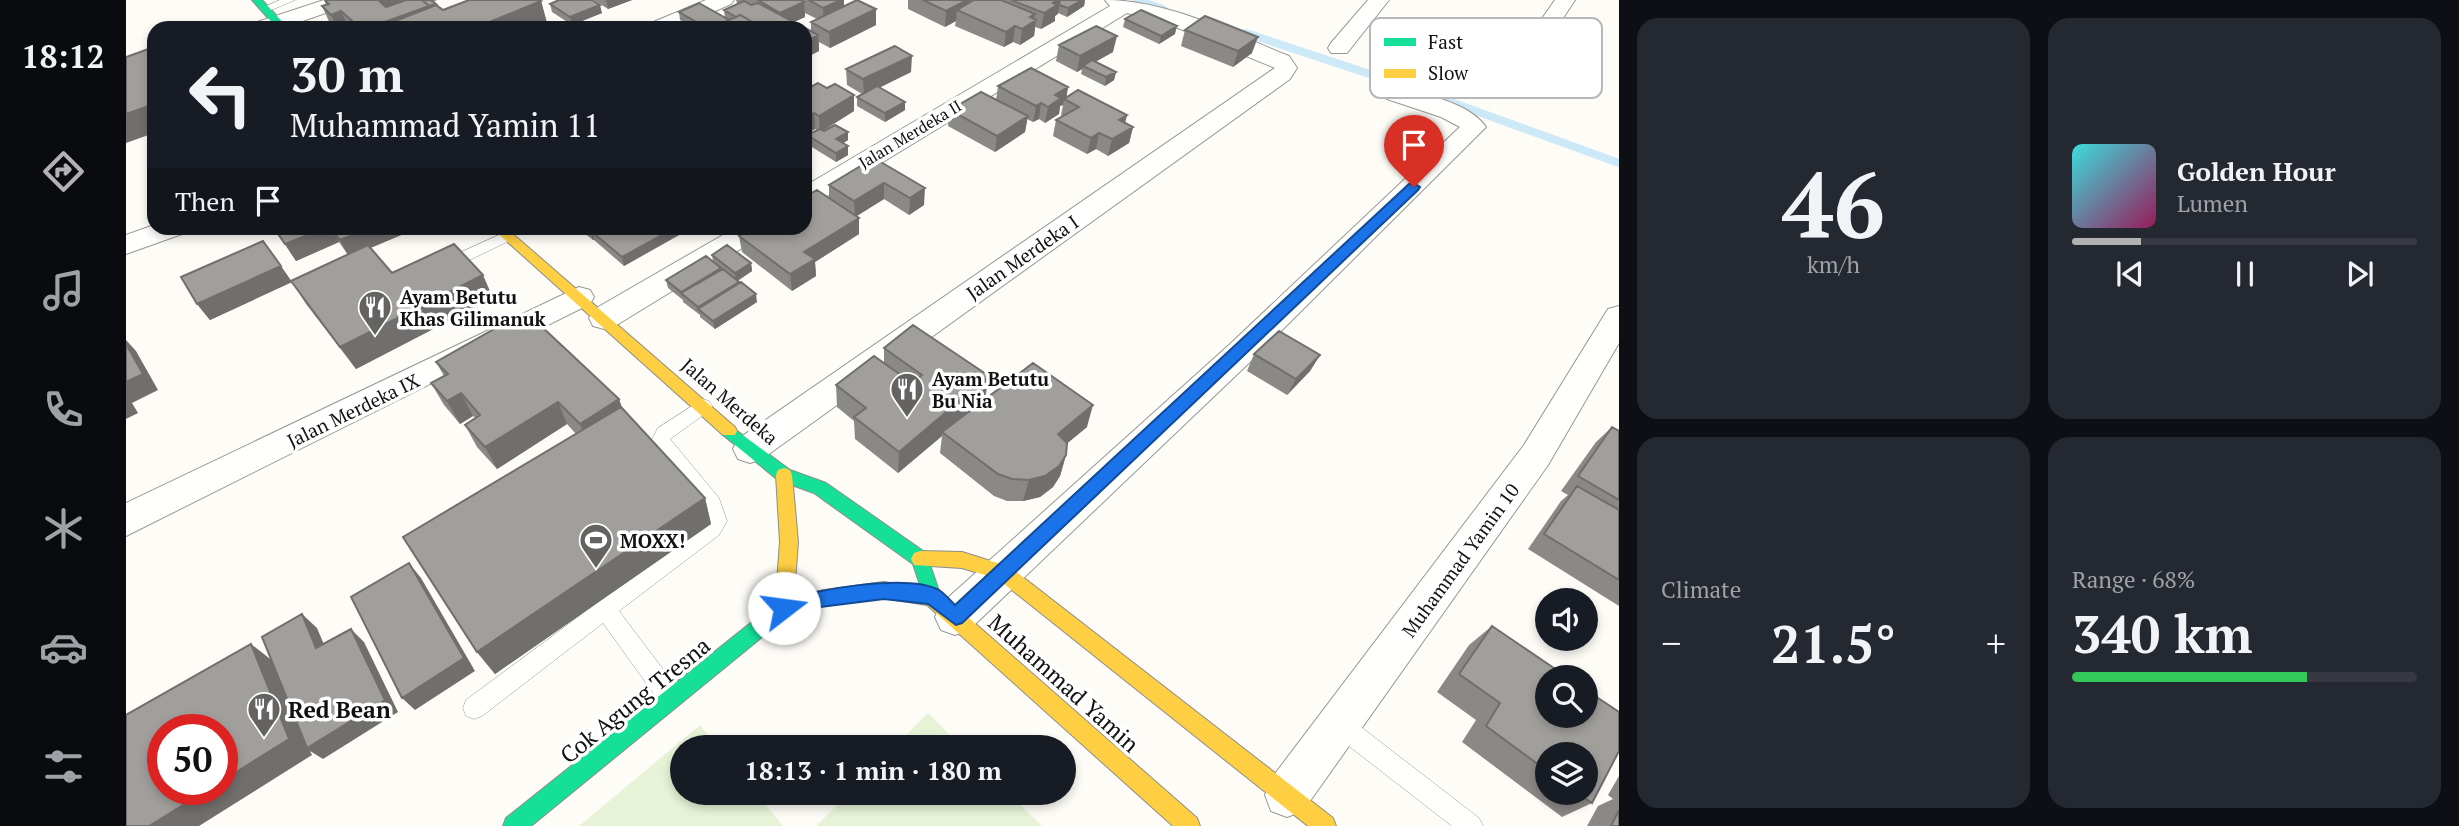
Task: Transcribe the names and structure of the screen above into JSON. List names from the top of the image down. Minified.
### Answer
{"streets":{"main road":["Jalan Merdeka","Muhammad Yamin","Cok Agung Tresna"],"street":["Jalan Merdeka II","Jalan Merdeka I","Jalan Merdeka IX","Muhammad Yamin 10"]},"crossings":[["Jalan Merdeka II","Jalan Merdeka I"],["Jalan Merdeka I","Jalan Merdeka"],["Jalan Merdeka","Jalan Merdeka IX"]],"places":{"restaurant":["Ayam Betutu Khas Gilimanuk","Ayam Betutu Bu Nia","Red Bean"],"sports":["MOXX!"]},"legend":["Fast","Slow"],"page":{"tabs":"18:12","tile":[["46","km/h"],"Climate",["Range · 68%","340 km"]],"turn":["30 m","Muhammad Yamin 11"],"song":["Golden Hour","Lumen"],"then":"Then","heat":["−","21.5°","+"],"limit":"50","trip":"18:13 · 1 min · 180 m"}}
